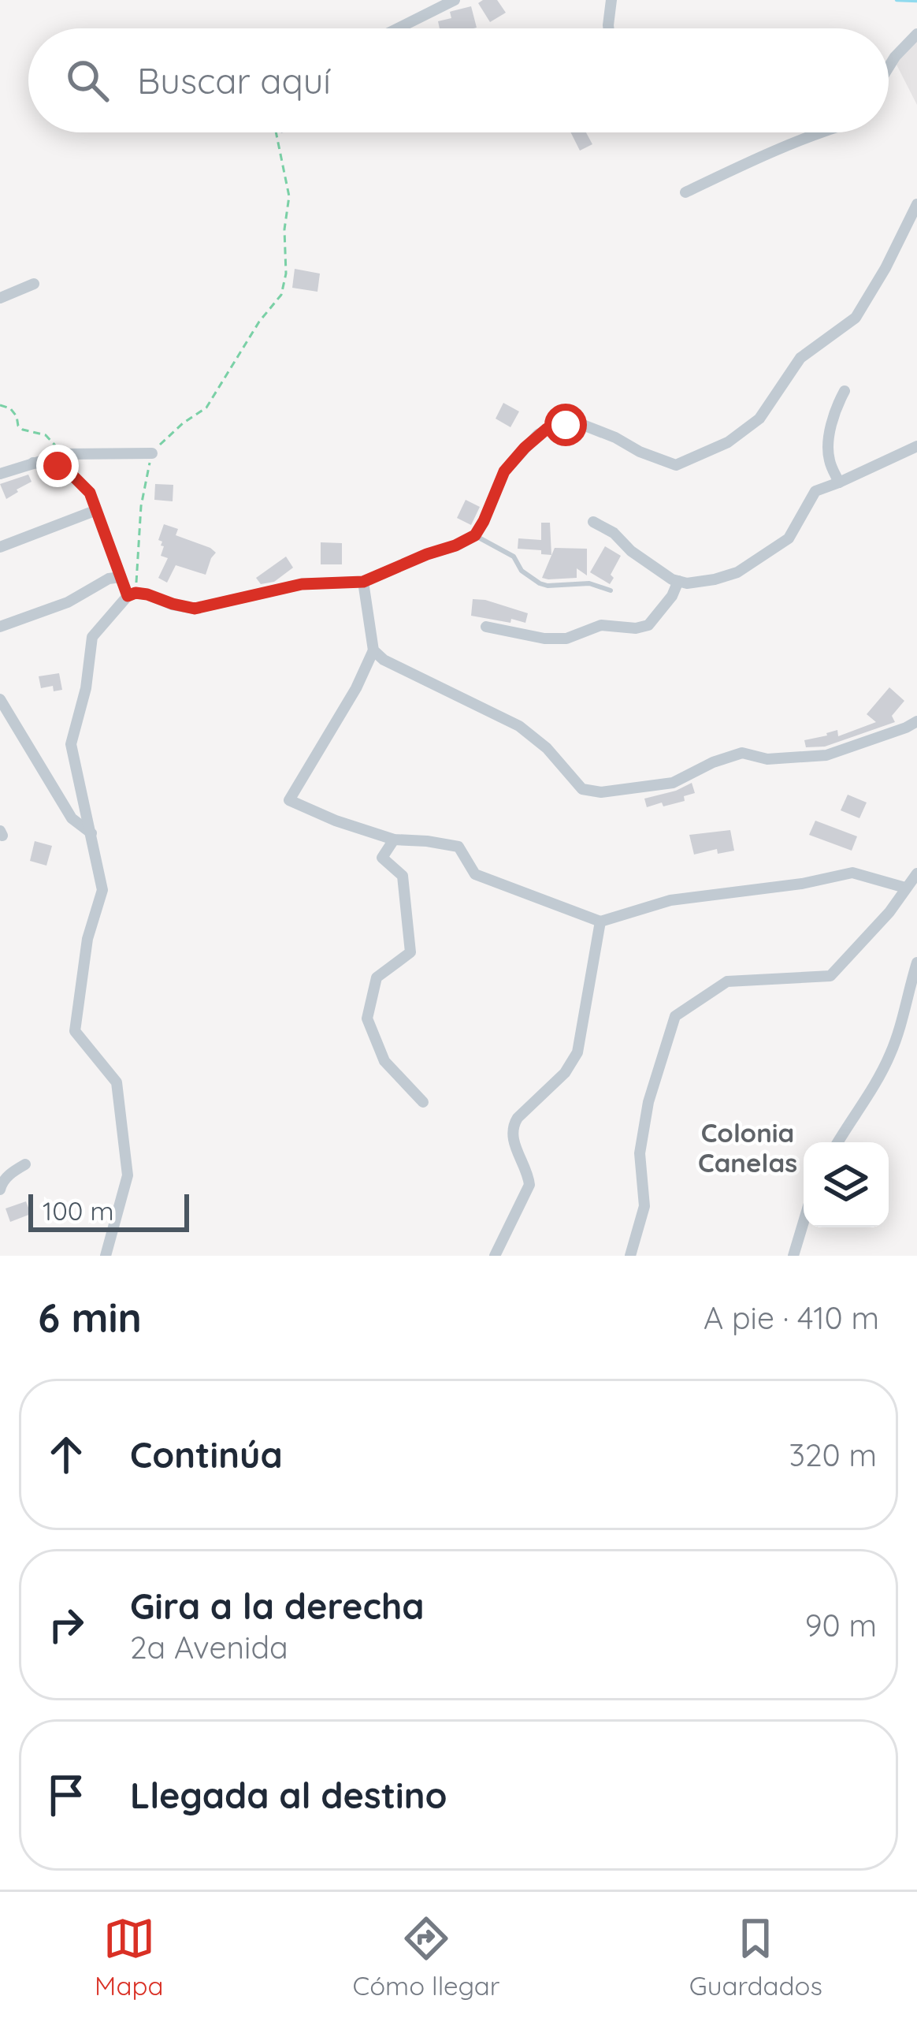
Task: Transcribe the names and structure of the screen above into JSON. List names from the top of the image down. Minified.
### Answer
{"districts":["Colonia Canelas"],"scale_bar":"100 m","page":{"search":"Buscar aquí","scale":"100 m","heading":["6 min","A pie · 410 m"],"list":[["Continúa","320 m"],["Gira a la derecha","2a Avenida","90 m"],"Llegada al destino"],"nav":["Mapa","Cómo llegar","Guardados"]}}
